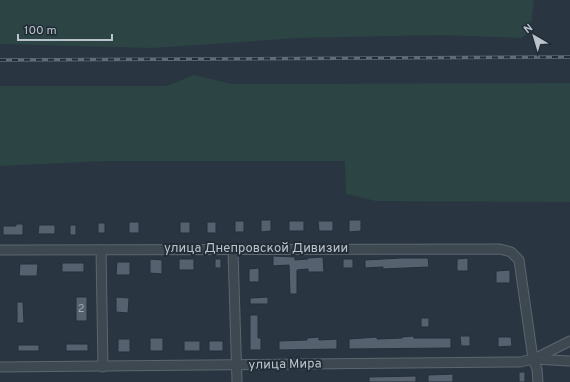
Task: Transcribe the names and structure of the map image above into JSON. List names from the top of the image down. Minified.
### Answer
{"streets":{"street":["улица Днепровской Дивизии","улица Мира"]},"crossings":[["улица Днепровской Дивизии","улица Мира"]],"house_numbers":["2"],"scale_bar":"100 m","north":"top left"}
